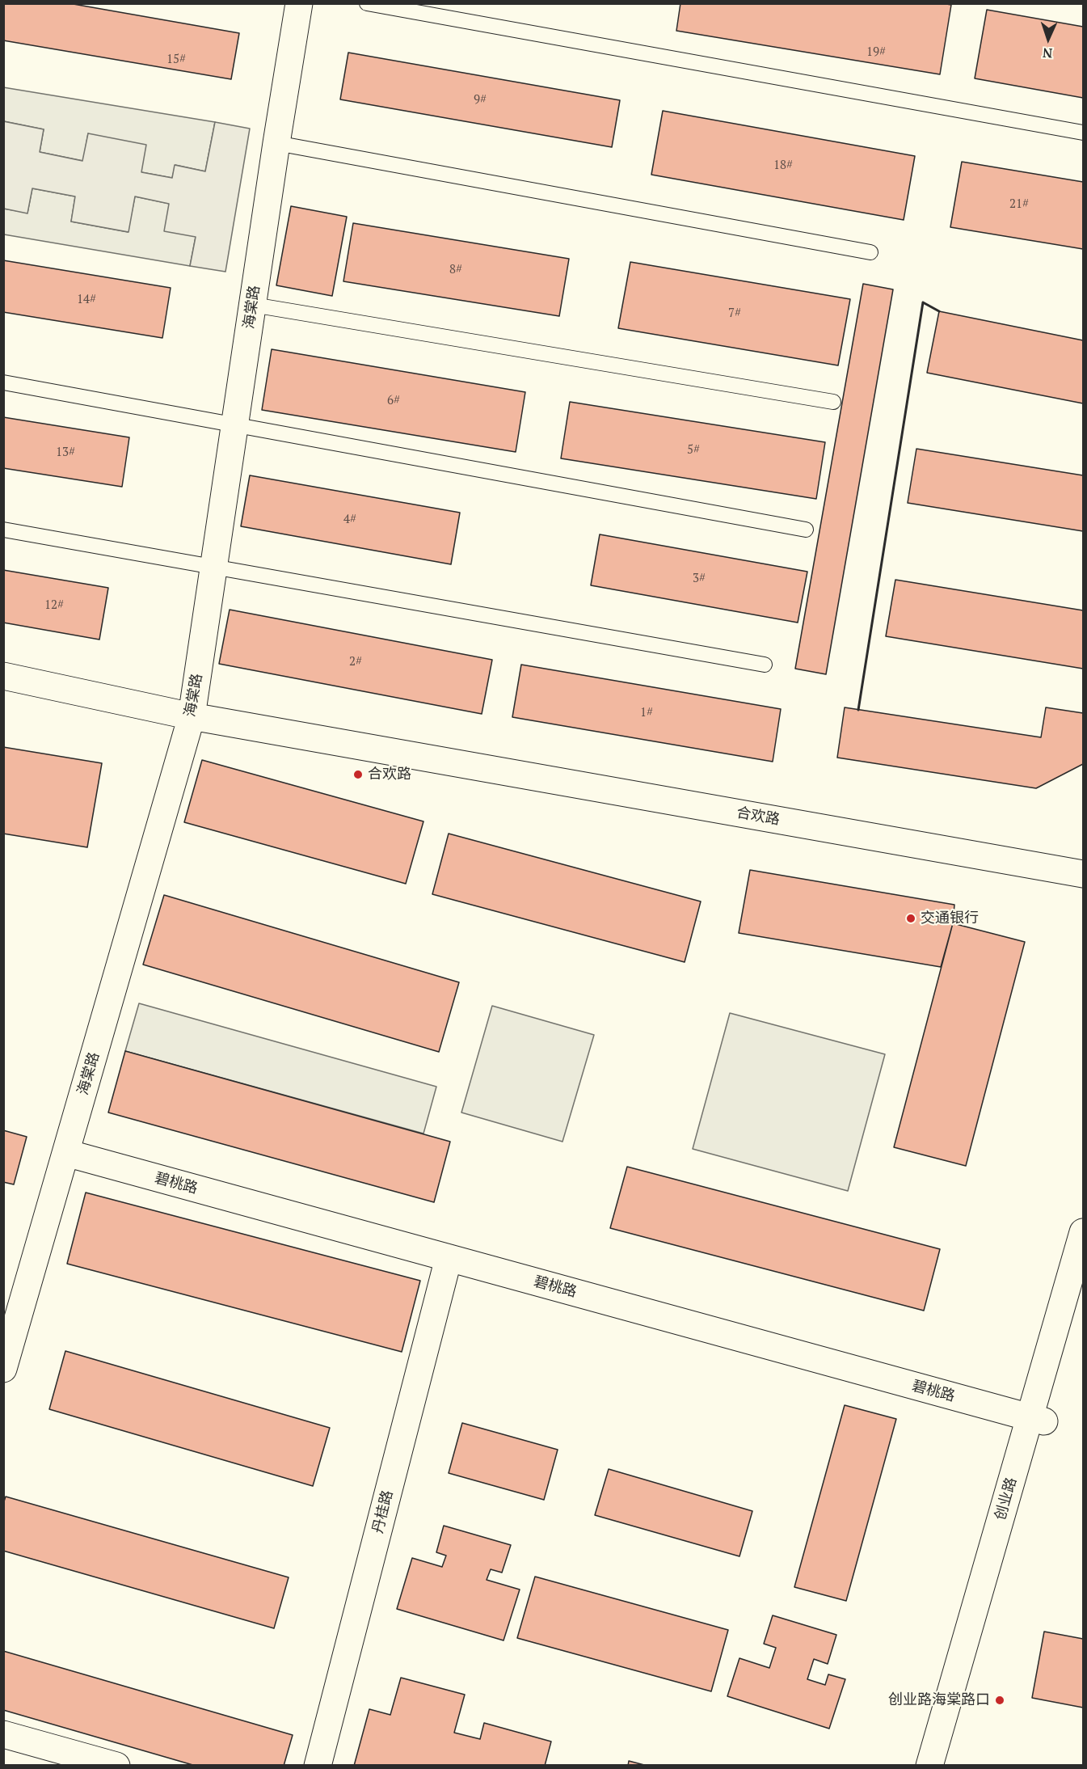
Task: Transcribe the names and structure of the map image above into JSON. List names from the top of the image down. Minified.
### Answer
{"streets":{"street":["海棠路","合欢路","碧桃路","创业路","丹桂路"]},"crossings":[["海棠路","合欢路"],["海棠路","碧桃路"],["碧桃路","创业路"],["碧桃路","丹桂路"]],"places":["合欢路","交通银行","创业路海棠路口"],"house_numbers":["19#","15#","9#","18#","21#","8#","14#","7#","6#","5#","13#","4#","3#","12#","2#","1#"],"north":"bottom"}
